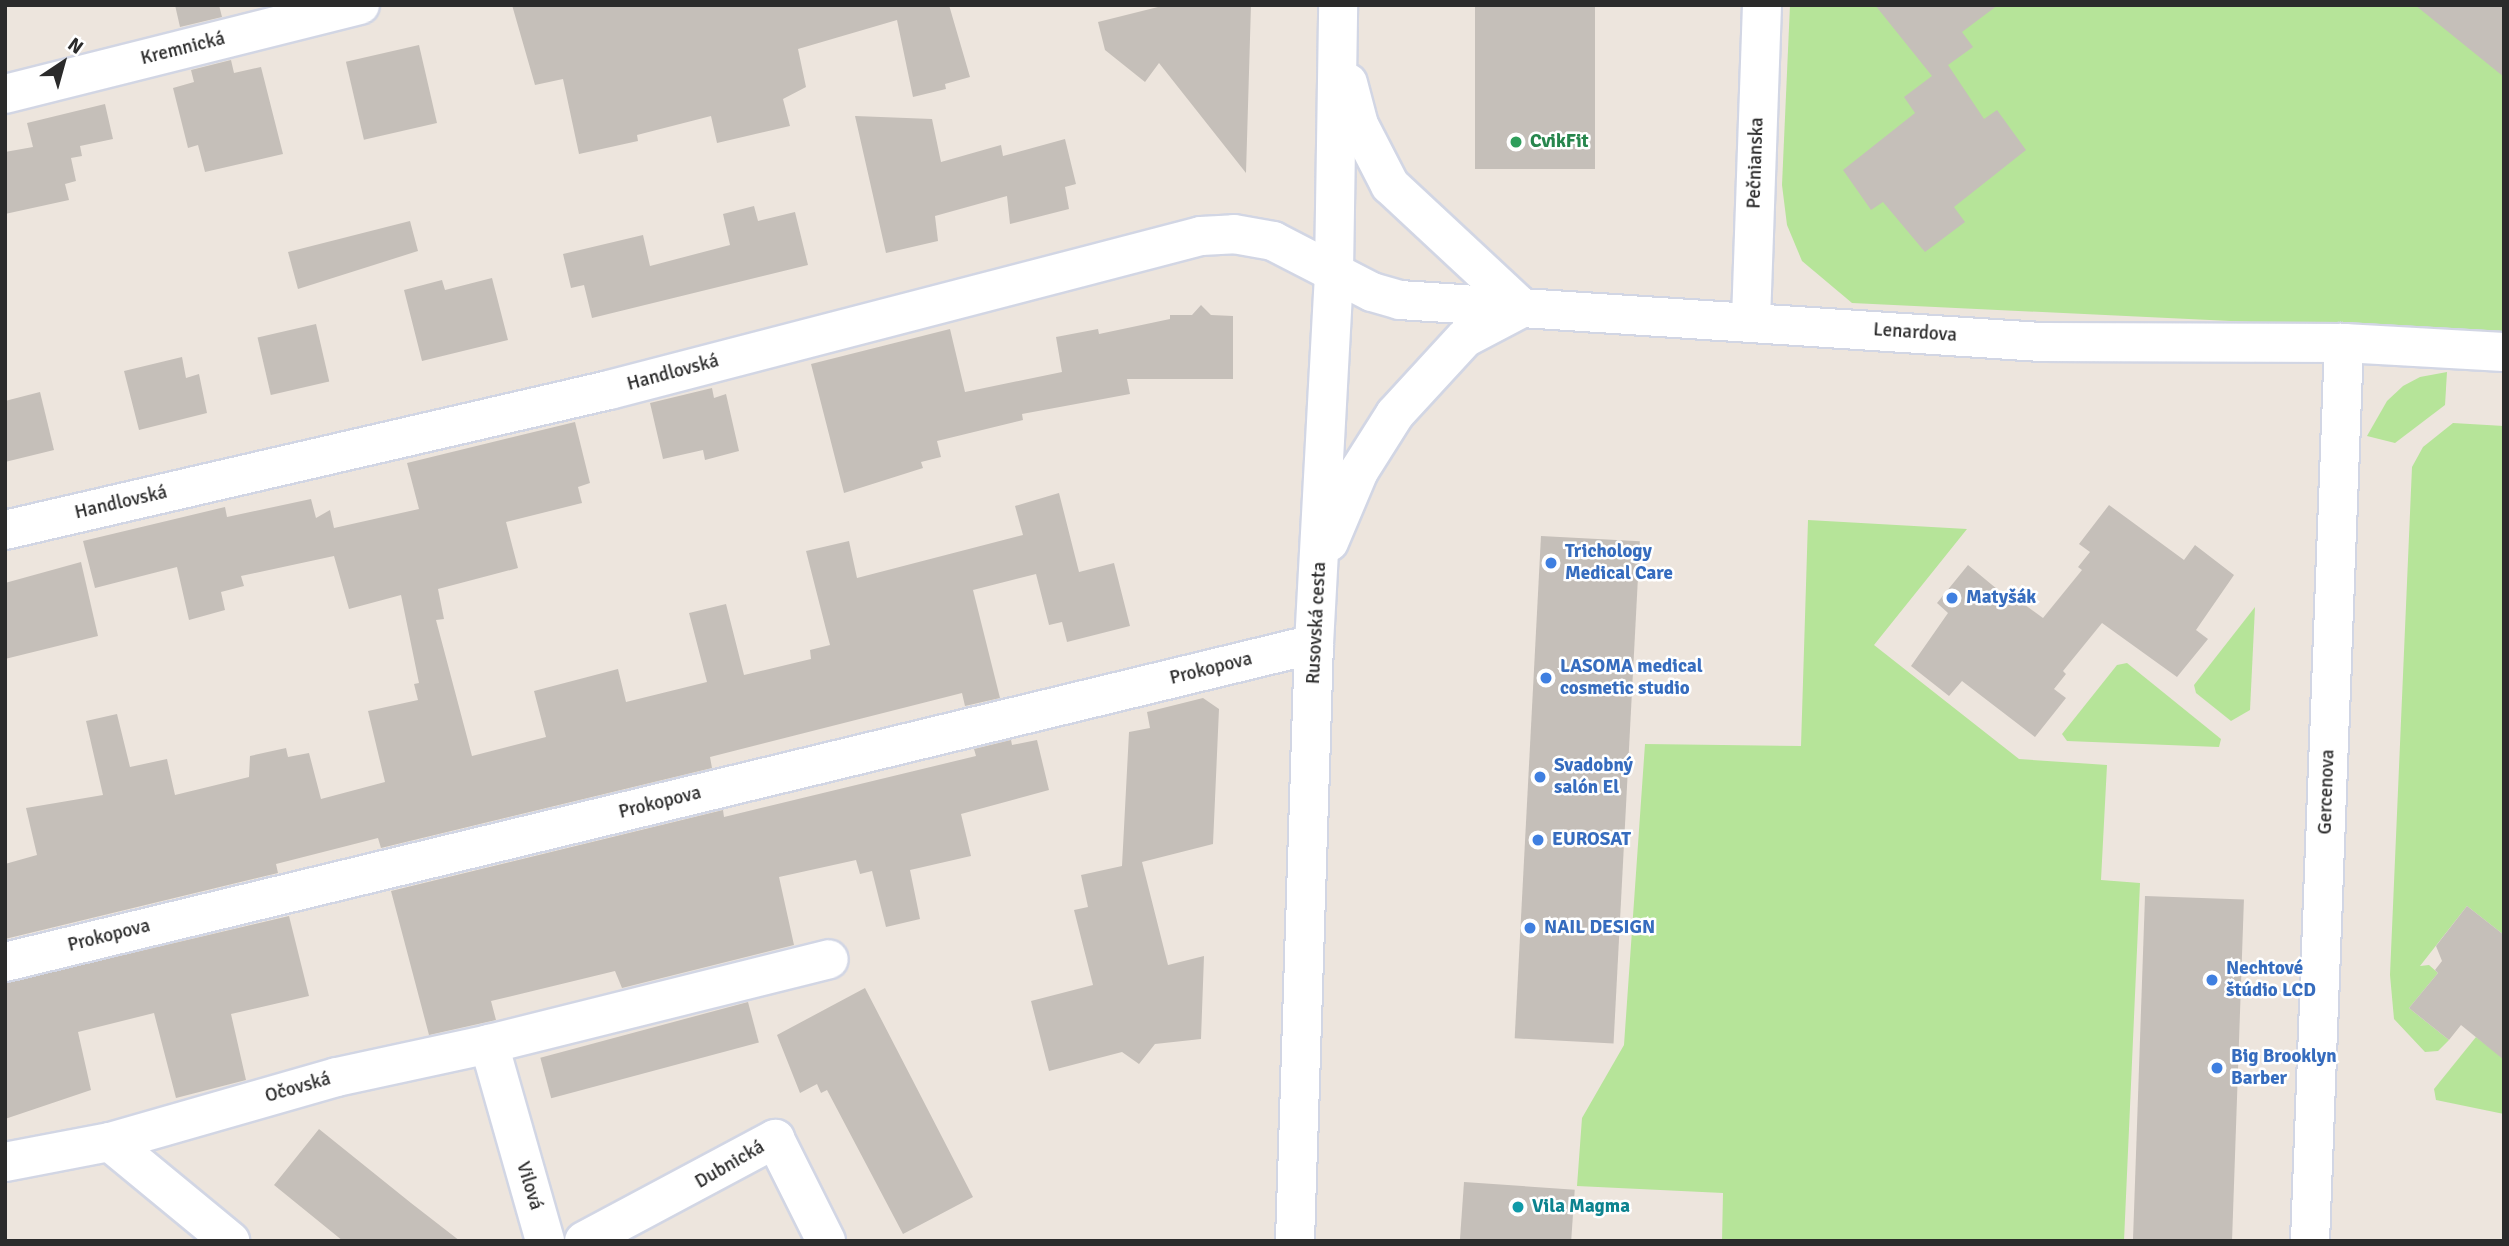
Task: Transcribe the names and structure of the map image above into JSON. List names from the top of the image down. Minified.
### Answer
{"streets":{"street":["Kremnická","Pečnianska","Lenardova","Handlovská","Rusovská cesta","Prokopova","Gercenova","Očovská","Dubnická","Vilová"]},"crossings":[["Pečnianska","Lenardova"],["Lenardova","Handlovská"],["Lenardova","Rusovská cesta"],["Lenardova","Gercenova"],["Handlovská","Rusovská cesta"],["Rusovská cesta","Prokopova"],["Očovská","Vilová"]],"places":["CvikFit","Trichology Medical Care","Matyšák","LASOMA medical cosmetic studio","Svadobný salón El","EUROSAT","NAIL DESIGN","Nechtové štúdio LCD","Big Brooklyn Barber","Vila Magma"],"north":"top right"}
